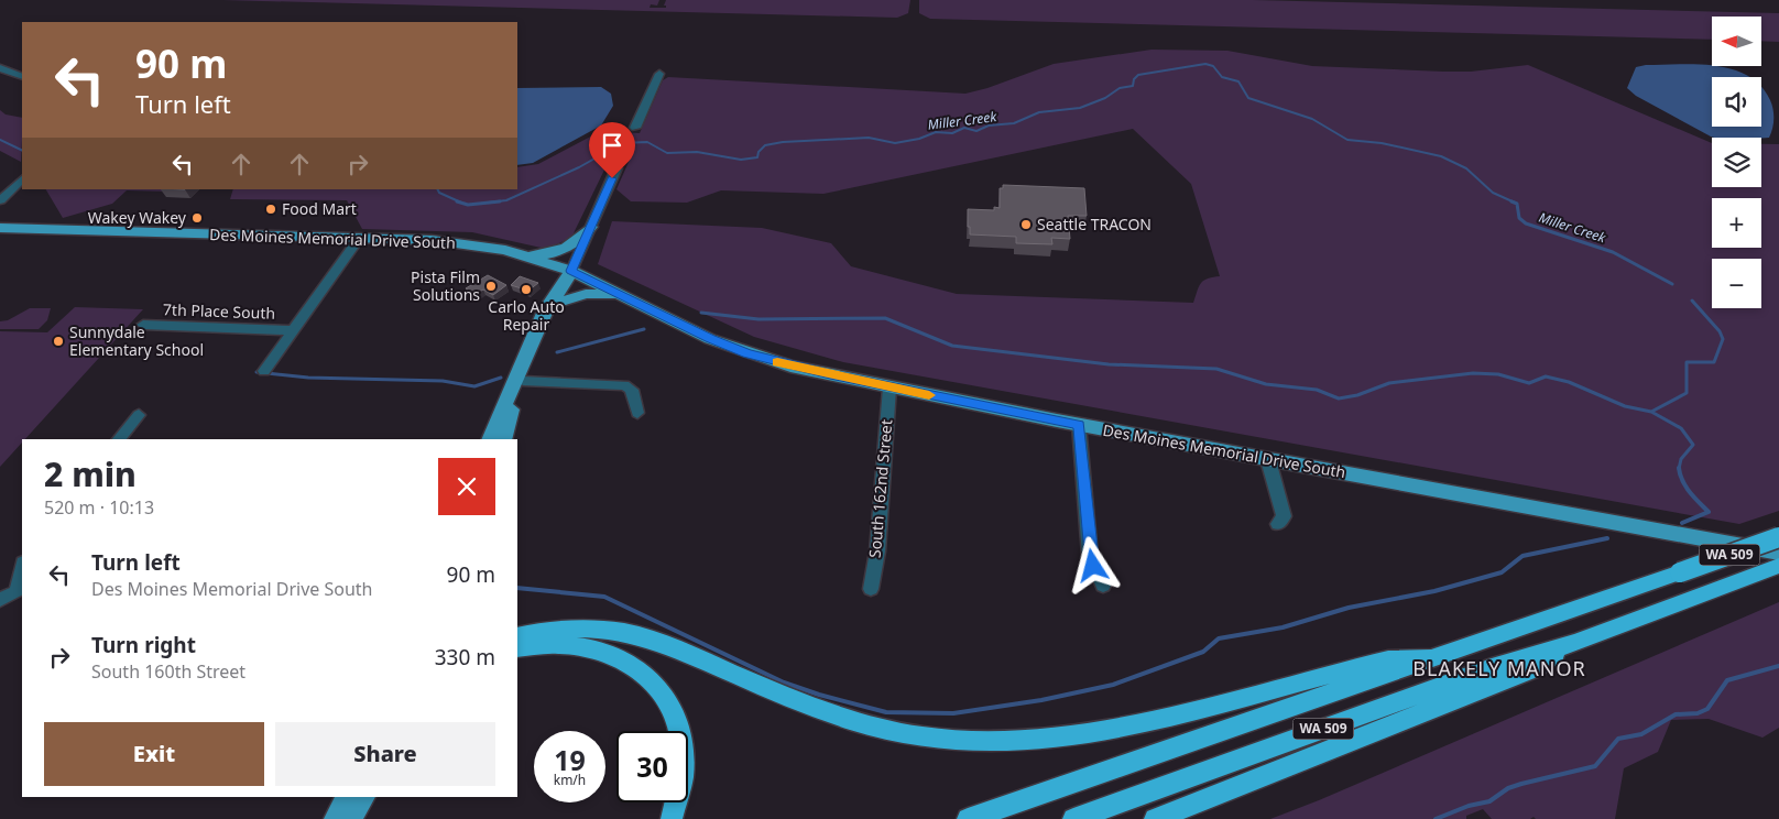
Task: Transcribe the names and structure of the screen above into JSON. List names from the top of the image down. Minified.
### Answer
{"streets":{"highway":["WA 509"],"main road":["Des Moines Memorial Drive South"],"street":["7th Place South","South 162nd Street"]},"crossings":[["Des Moines Memorial Drive South","South 162nd Street"]],"districts":["BLAKELY MANOR"],"water":["Miller Creek"],"places":["Food Mart","Wakey Wakey","Seattle TRACON","Pista Film Solutions","Carlo Auto Repair","Sunnydale Elementary School"],"north":"left","page":{"map_buttons":["+","−"],"turn":["90 m","Turn left"],"heading":["2 min","520 m · 10:13"],"list":[{"name":"Turn left","note":"Des Moines Memorial Drive South","value":"90 m"},{"name":"Turn right","note":"South 160th Street","value":"330 m"}],"buttons":["Exit","Share"],"speed":"19 km/h","limit":"30"}}
